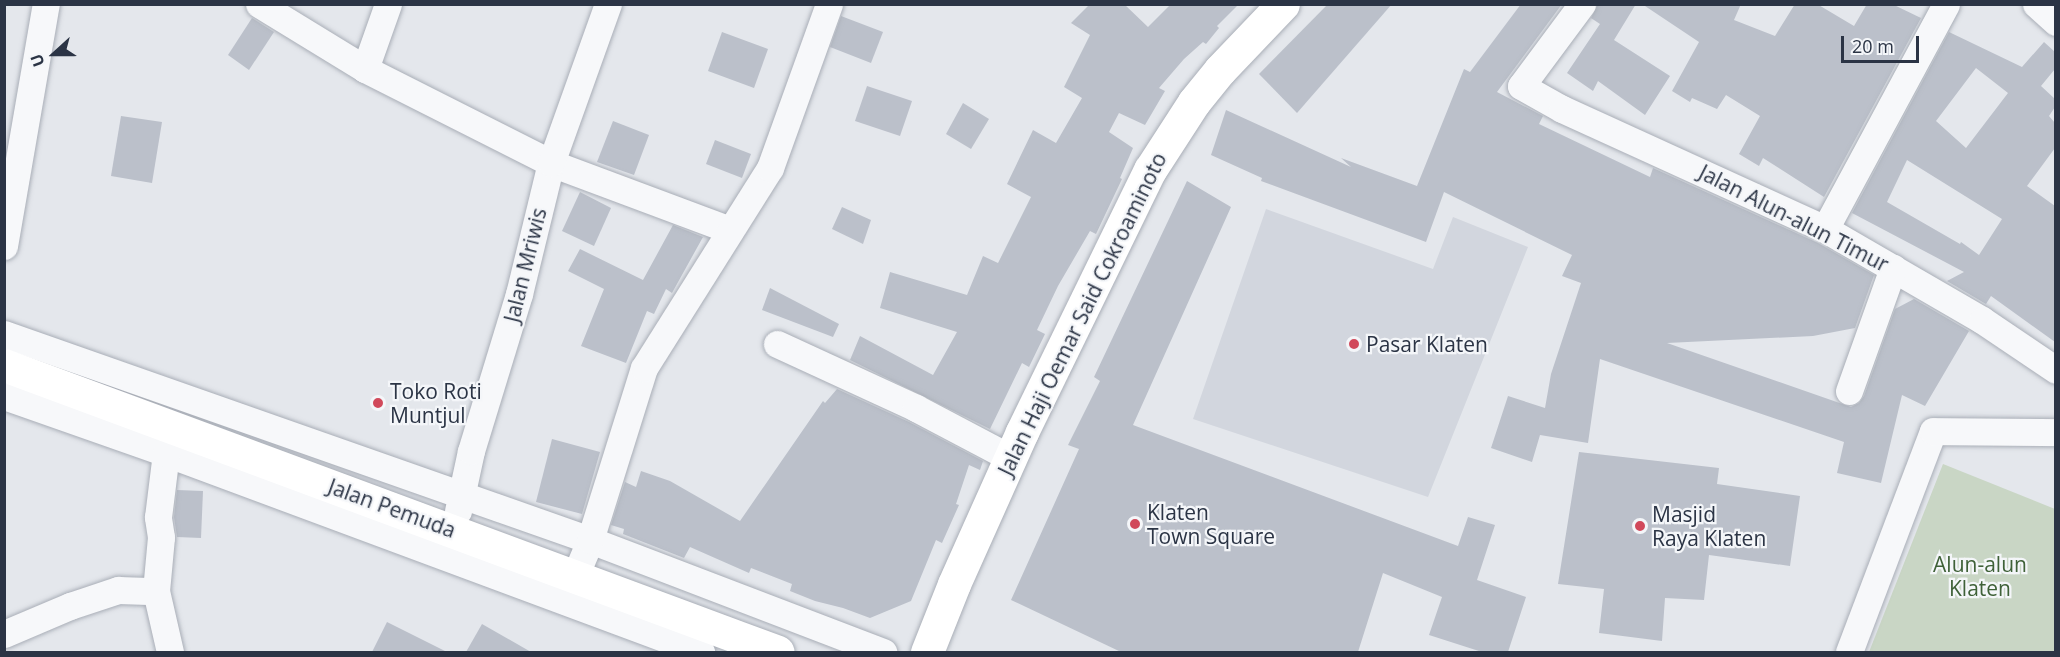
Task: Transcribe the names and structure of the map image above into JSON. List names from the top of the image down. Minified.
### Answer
{"streets":{"main road":["Jalan Haji Oemar Said Cokroaminoto","Jalan Pemuda"],"street":["Jalan Alun-alun Timur","Jalan Mriwis"]},"crossings":[["Jalan Mriwis","Jalan Pemuda"]],"parks":["Alun-alun Klaten"],"places":["Pasar Klaten","Toko Roti Muntjul","Klaten Town Square","Masjid Raya Klaten"],"scale_bar":"20 m","north":"left"}
